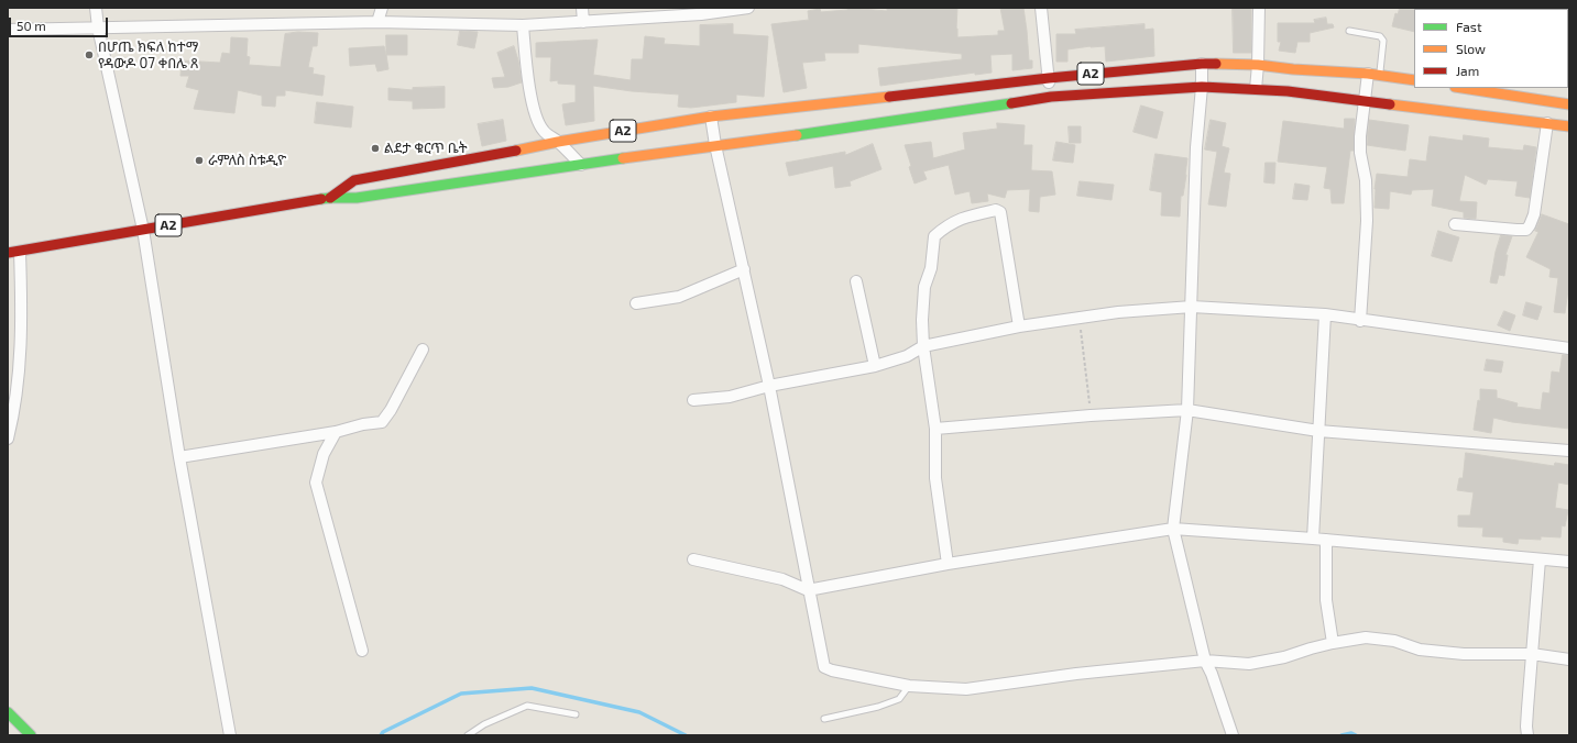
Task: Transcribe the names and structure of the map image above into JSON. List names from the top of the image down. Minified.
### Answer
{"streets":{"main road":["A2"]},"places":["በሆጤ ክፍለ ከተማ የዳውዶ 07 ቀበሌ ጸ","ልደታ ቁርጥ ቤት","ራምለስ ስቱዲዮ"],"legend":["Fast","Slow","Jam"],"scale_bar":"50 m"}
